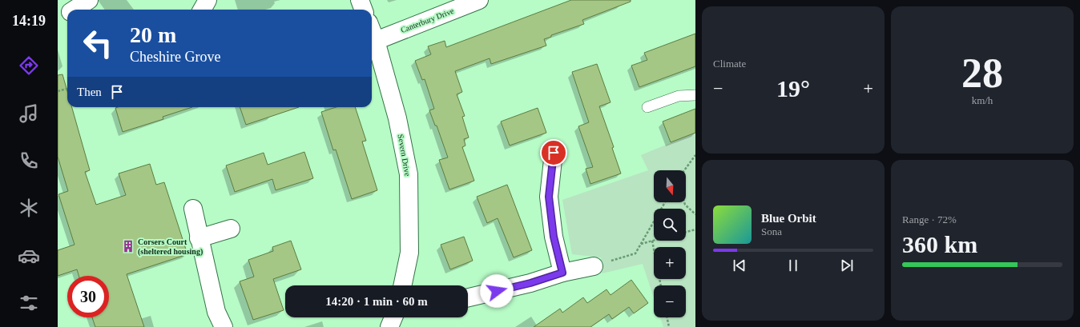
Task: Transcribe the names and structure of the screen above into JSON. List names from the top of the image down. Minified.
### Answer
{"streets":{"street":["Canterbury Drive","Severn Drive"]},"crossings":[["Canterbury Drive","Severn Drive"]],"places":{"building":["Corsers Court (sheltered housing)"]},"north":"bottom","page":{"tabs":"14:19","tile":["Climate",["28","km/h"],["Range · 72%","360 km"]],"turn":["20 m","Cheshire Grove"],"heat":["−","19°","+"],"then":"Then","map_buttons":["+","−"],"song":["Blue Orbit","Sona"],"limit":"30","trip":"14:20 · 1 min · 60 m"}}
